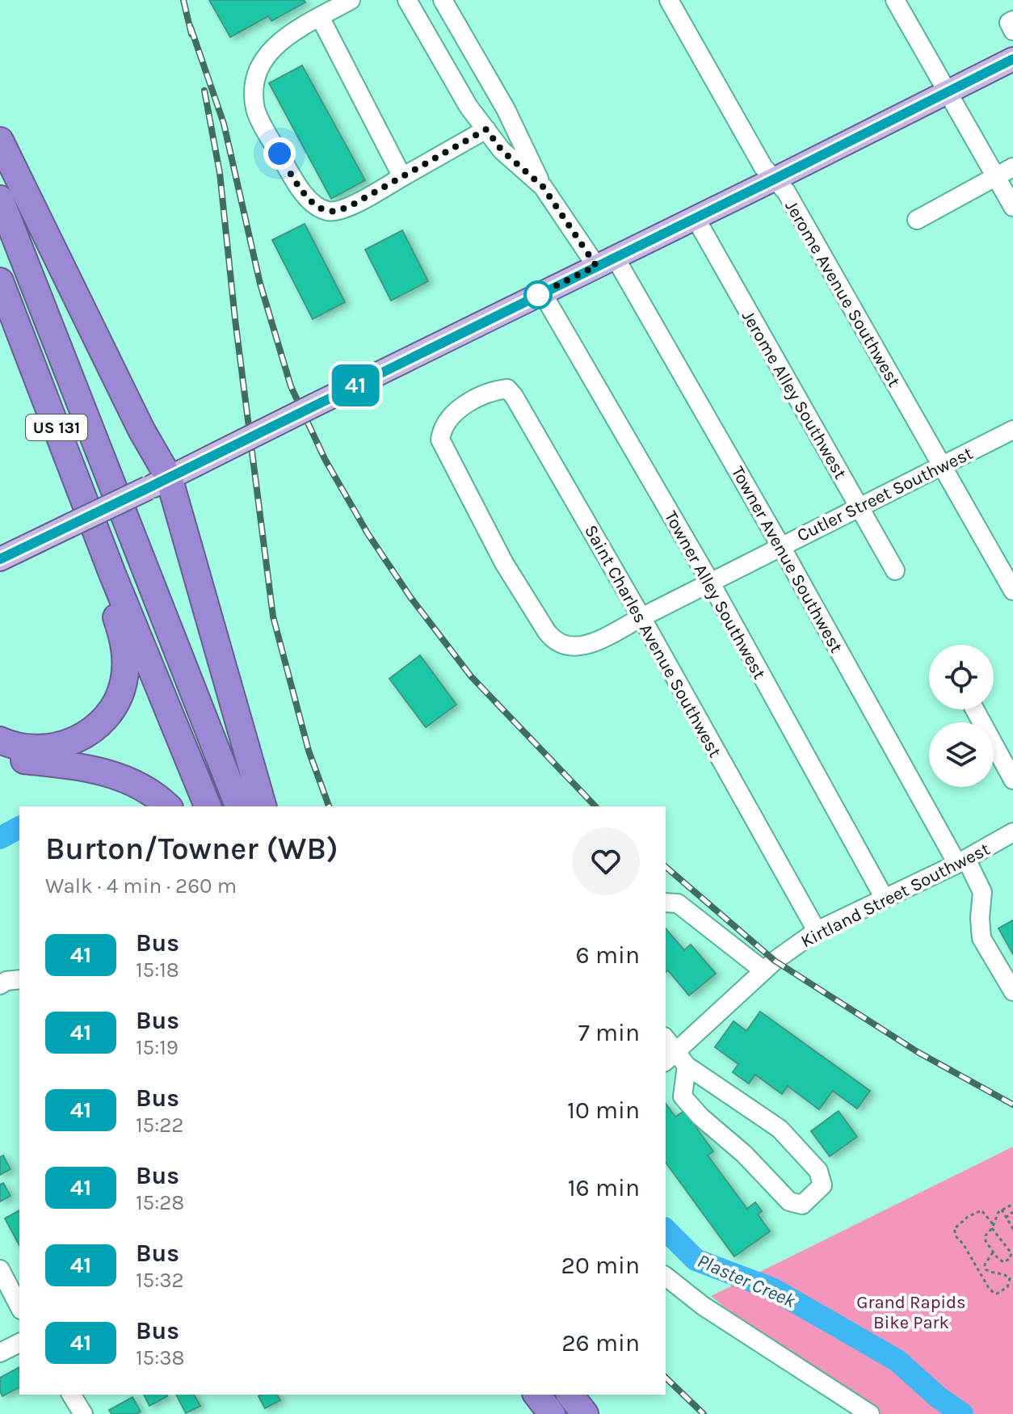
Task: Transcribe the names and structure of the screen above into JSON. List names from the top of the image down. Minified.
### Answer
{"streets":{"highway":["US 131"],"street":["Jerome Avenue Southwest","Jerome Alley Southwest","Cutler Street Southwest","Towner Avenue Southwest","Towner Alley Southwest","Saint Charles Avenue Southwest","Kirtland Street Southwest"]},"crossings":[["Jerome Avenue Southwest","Cutler Street Southwest"],["Jerome Alley Southwest","Cutler Street Southwest"],["Cutler Street Southwest","Towner Avenue Southwest"],["Cutler Street Southwest","Towner Alley Southwest"],["Cutler Street Southwest","Saint Charles Avenue Southwest"],["Towner Avenue Southwest","Kirtland Street Southwest"],["Towner Alley Southwest","Kirtland Street Southwest"],["Saint Charles Avenue Southwest","Kirtland Street Southwest"]],"water":["Plaster Creek"],"parks":["Grand Rapids Bike Park"],"lines":["bus line 41"],"page":{"on_map":"41","heading":["Burton/Towner (WB)","Walk · 4 min · 260 m"],"list":[{"mark":"41","name":"Bus","note":"15:18","value":"6 min"},{"mark":"41","name":"Bus","note":"15:19","value":"7 min"},{"mark":"41","name":"Bus","note":"15:22","value":"10 min"},{"mark":"41","name":"Bus","note":"15:28","value":"16 min"},{"mark":"41","name":"Bus","note":"15:32","value":"20 min"},{"mark":"41","name":"Bus","note":"15:38","value":"26 min"}]}}
